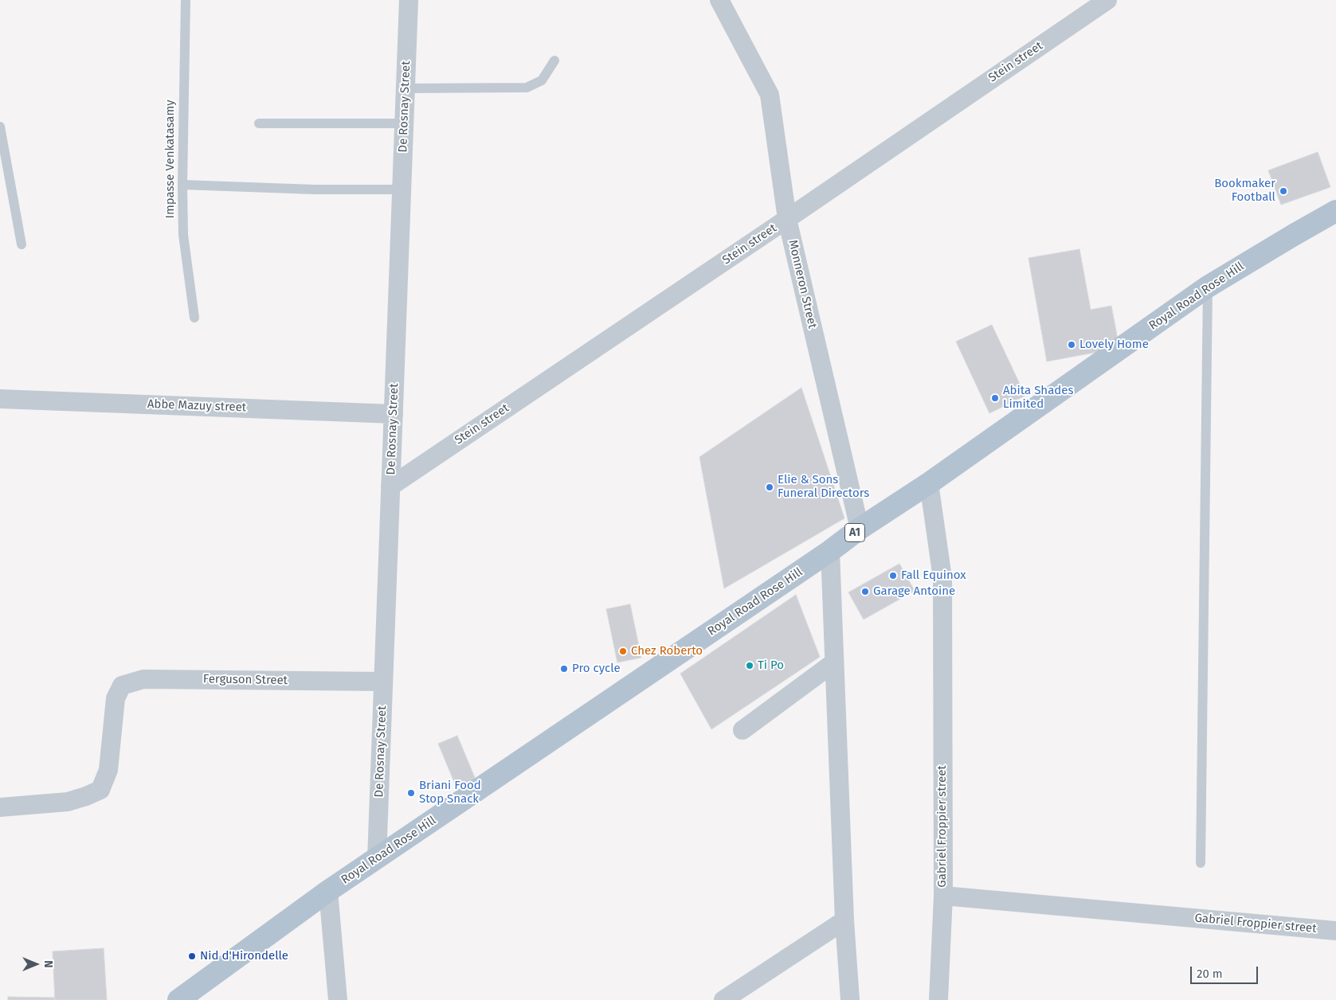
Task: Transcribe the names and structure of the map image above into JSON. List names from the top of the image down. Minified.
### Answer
{"streets":{"main road":["Royal Road Rose Hill","A1"],"street":["Stein street","De Rosnay Street","Monneron Street","Abbe Mazuy street","Ferguson Street","Gabriel Froppier street"],"lane":["Impasse Venkatasamy"]},"crossings":[["Stein street","De Rosnay Street"],["Stein street","Monneron Street"],["De Rosnay Street","Royal Road Rose Hill"],["De Rosnay Street","Abbe Mazuy street"],["De Rosnay Street","Ferguson Street"],["Monneron Street","Royal Road Rose Hill"],["Royal Road Rose Hill","Gabriel Froppier street"]],"places":["Bookmaker Football","Lovely Home","Abita Shades Limited","Elie & Sons Funeral Directors","Fall Equinox","Garage Antoine","Chez Roberto","Ti Po","Pro cycle","Briani Food Stop Snack","Nid d'Hirondelle"],"scale_bar":"20 m","north":"right"}
